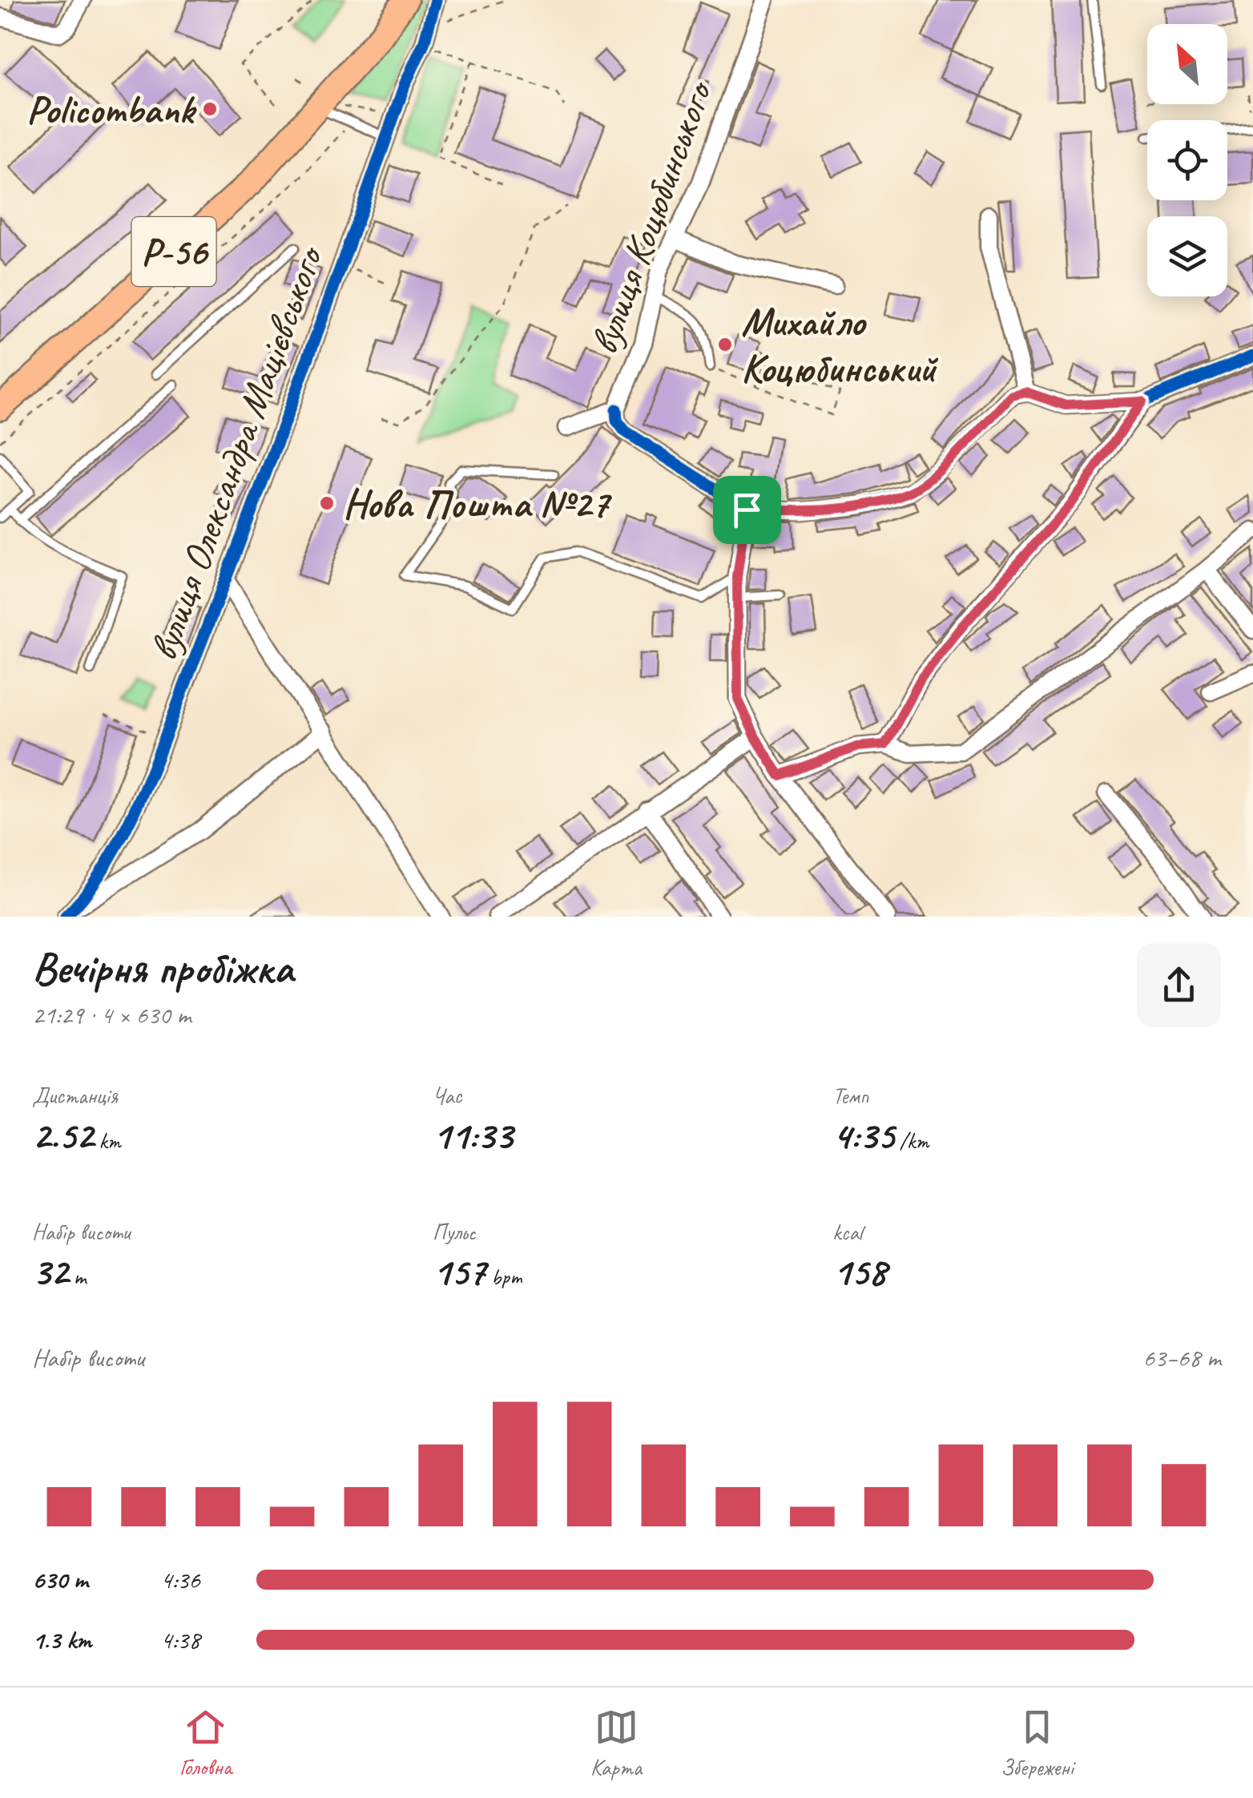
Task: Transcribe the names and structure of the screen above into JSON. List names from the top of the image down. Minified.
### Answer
{"streets":{"main road":["Р-56"],"street":["вулиця Коцюбинського","вулиця Олександра Мацієвського"]},"places":["Policombank","Михайло Коцюбинський","Нова Пошта №27"],"north":"top left","page":{"heading":["Вечірня пробіжка","21:29 · 4 × 630 m"],"stats":[["Дистанція","2.52 km"],["Час","11:33"],["Темп","4:35 /km"],["Набір висоти","32 m"],["Пульс","157 bpm"],["kcal","158"]],"chart":["Набір висоти","63–68 m"],"list":[{"name":"630 m","note":"4:36"},{"name":"1.3 km","note":"4:38"}],"tabs":["Головна","Карта","Збережені"]}}
